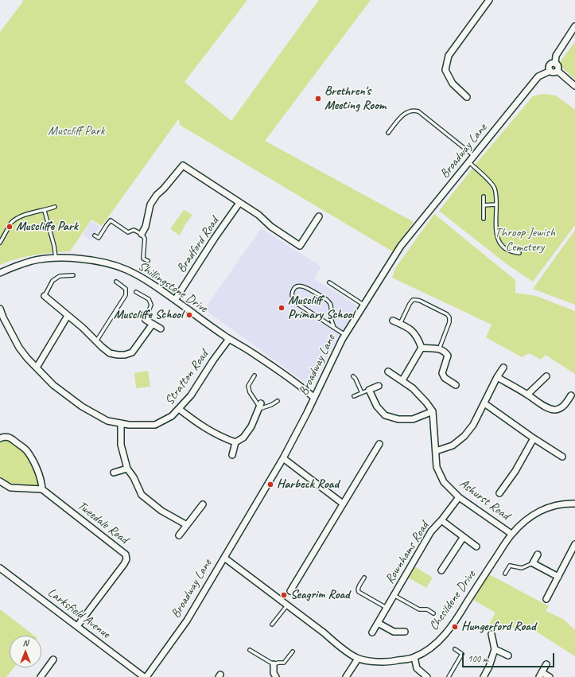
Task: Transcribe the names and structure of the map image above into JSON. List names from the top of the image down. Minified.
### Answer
{"streets":{"street":["Broadway Lane","Bradford Road","Shillingstone Drive","Stratton Road","Ashurst Road","Tweedale Road","Rownhams Road","Chesildene Drive","Larksfield Avenue"]},"crossings":[["Broadway Lane","Shillingstone Drive"],["Broadway Lane","Chesildene Drive"],["Broadway Lane","Larksfield Avenue"],["Bradford Road","Shillingstone Drive"],["Shillingstone Drive","Stratton Road"],["Ashurst Road","Rownhams Road"],["Ashurst Road","Chesildene Drive"],["Tweedale Road","Larksfield Avenue"]],"parks":["Muscliff Park","Throop Jewish Cemetery"],"places":["Brethren's Meeting Room","Muscliffe Park","Muscliff Primary School","Muscliffe School","Harbeck Road","Seagrim Road","Hungerford Road"],"scale_bar":"100 m","north":"top"}
